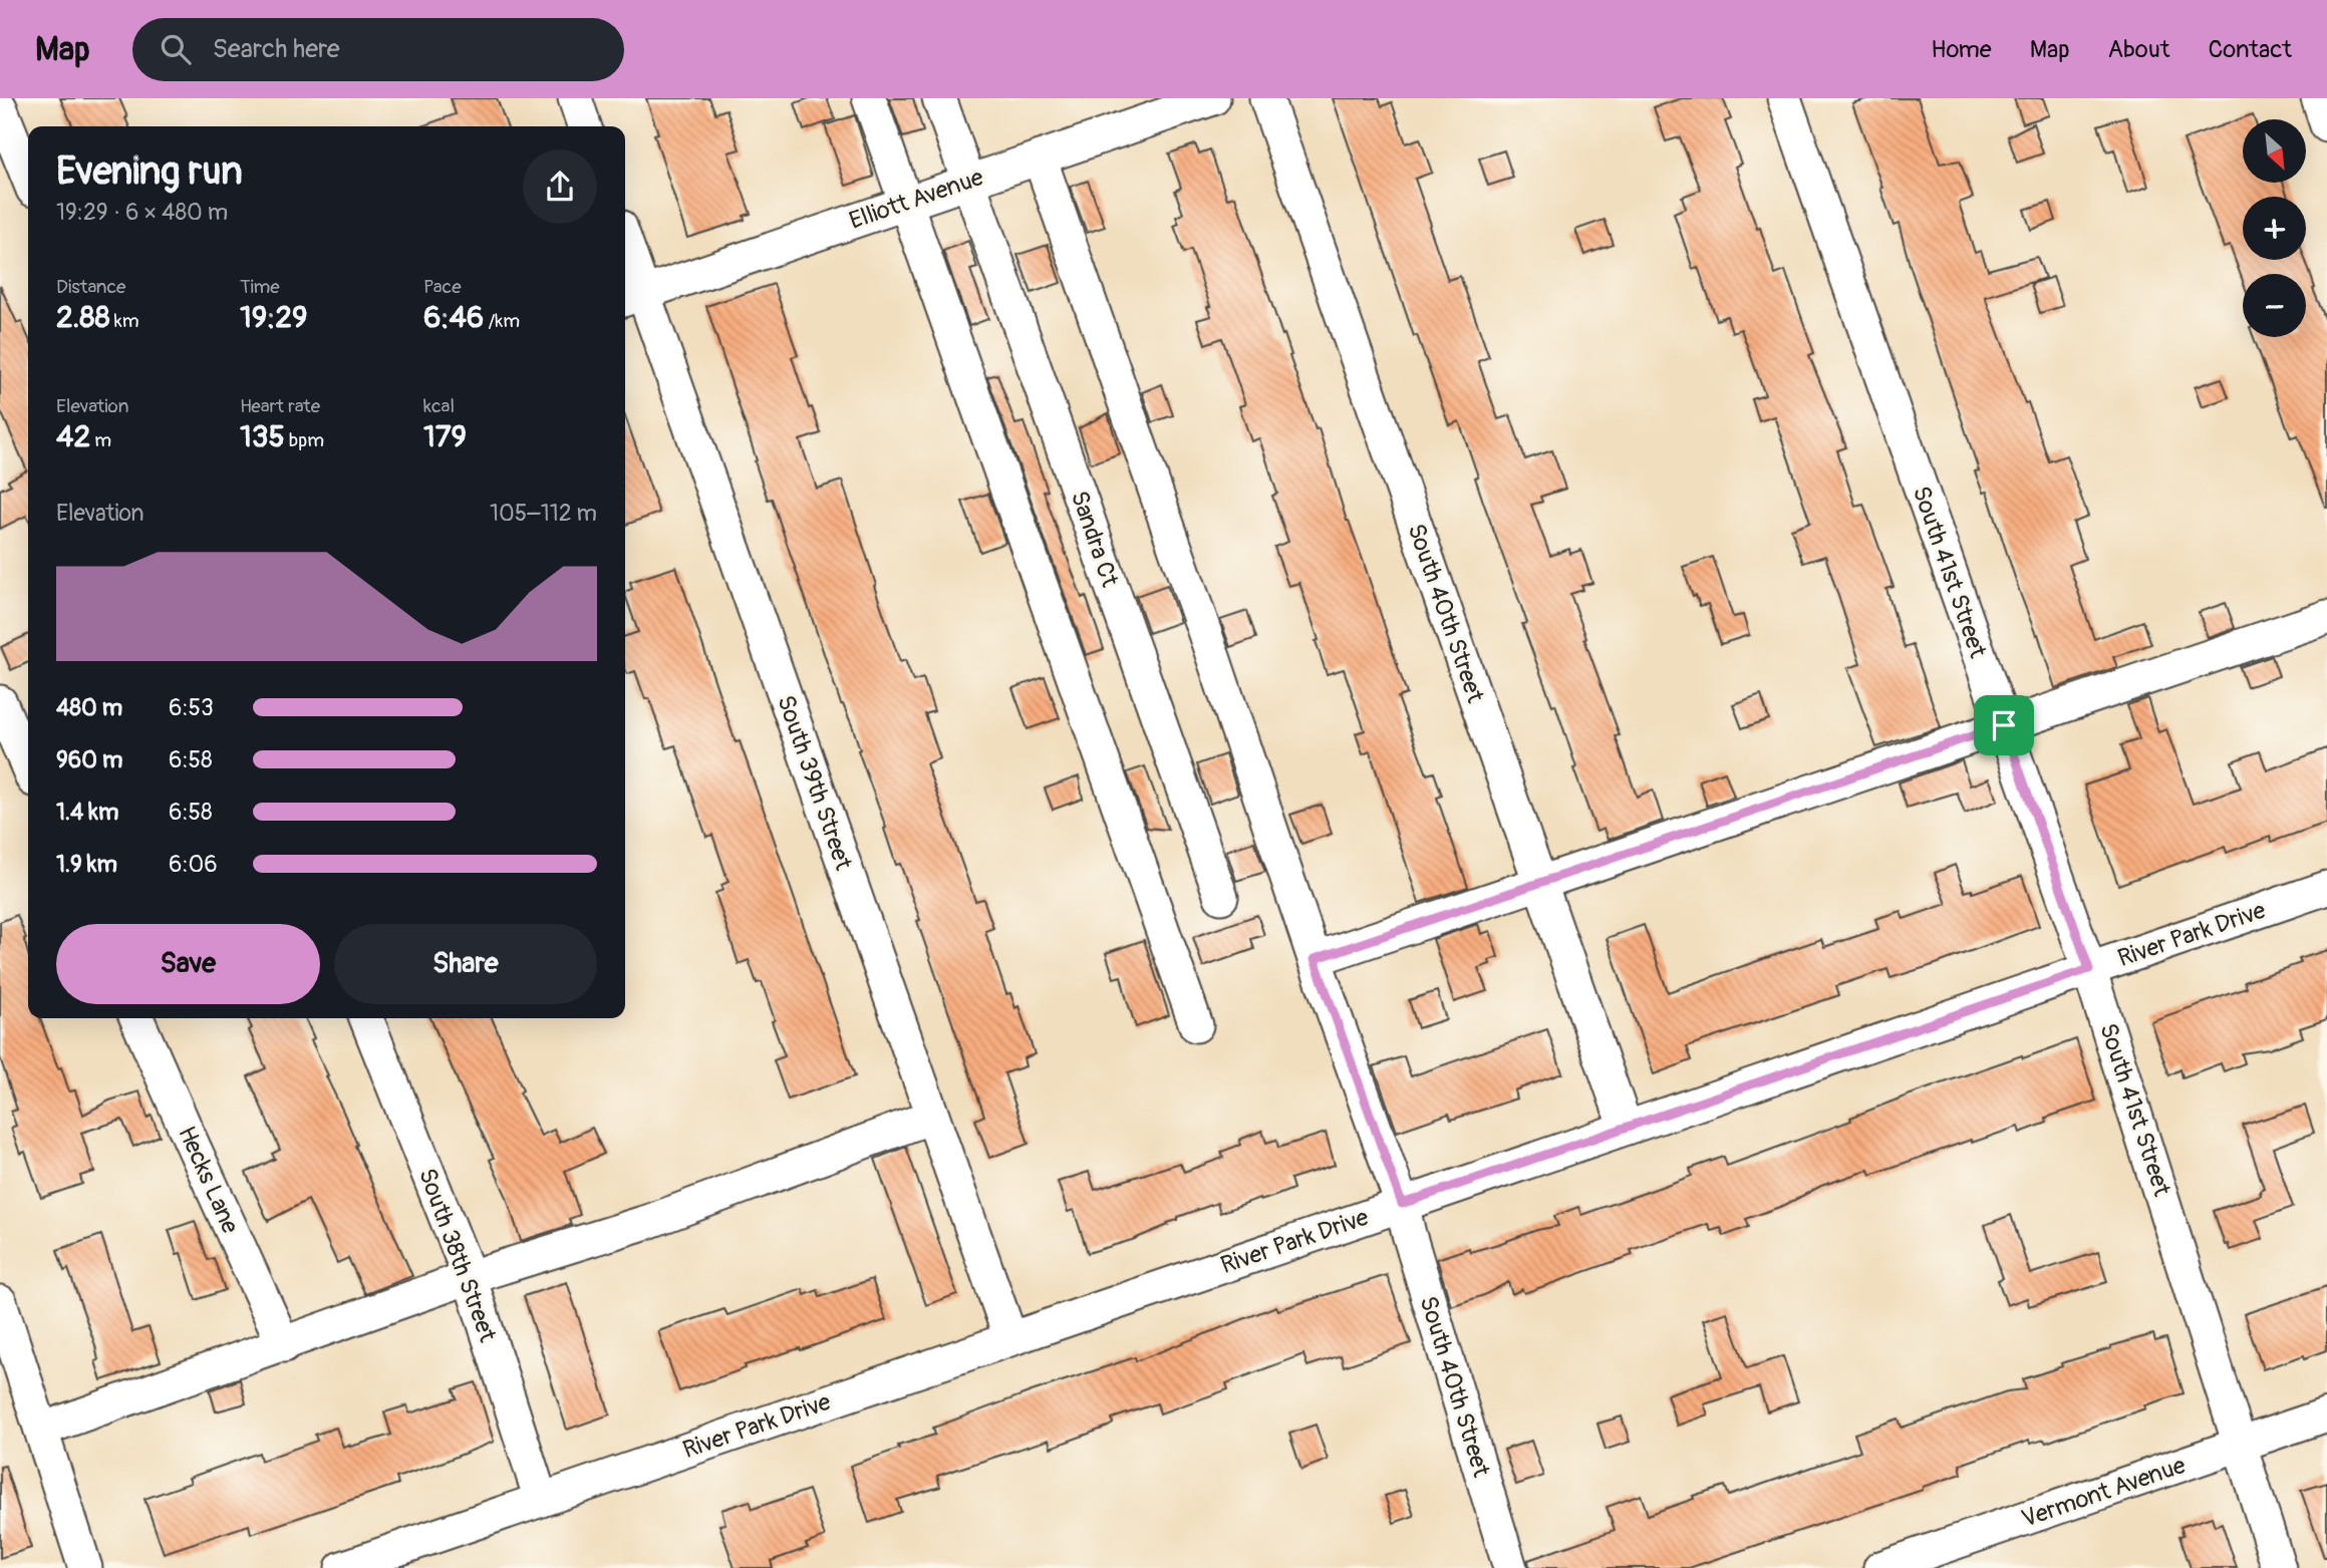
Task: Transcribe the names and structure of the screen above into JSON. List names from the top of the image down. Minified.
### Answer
{"streets":{"street":["Elliott Avenue","Sandra Ct","South 41st Street","South 40th Street","South 39th Street","River Park Drive","Hecks Lane","South 38th Street","Vermont Avenue"]},"crossings":[["Elliott Avenue","Sandra Ct"],["Elliott Avenue","South 40th Street"],["Elliott Avenue","South 39th Street"],["South 41st Street","River Park Drive"],["South 41st Street","Vermont Avenue"],["South 40th Street","River Park Drive"],["South 39th Street","River Park Drive"],["River Park Drive","South 38th Street"]],"north":"bottom right","page":{"header":"Map","search":"Search here","nav":["Home","Map","About","Contact"],"map_buttons":["+","−"],"heading":["Evening run","19:29 · 6 × 480 m"],"stats":[["Distance","2.88 km"],["Time","19:29"],["Pace","6:46 /km"],["Elevation","42 m"],["Heart rate","135 bpm"],["kcal","179"]],"chart":["Elevation","105–112 m"],"list":[{"name":"480 m","note":"6:53"},{"name":"960 m","note":"6:58"},{"name":"1.4 km","note":"6:58"},{"name":"1.9 km","note":"6:06"}],"buttons":["Save","Share"]}}
